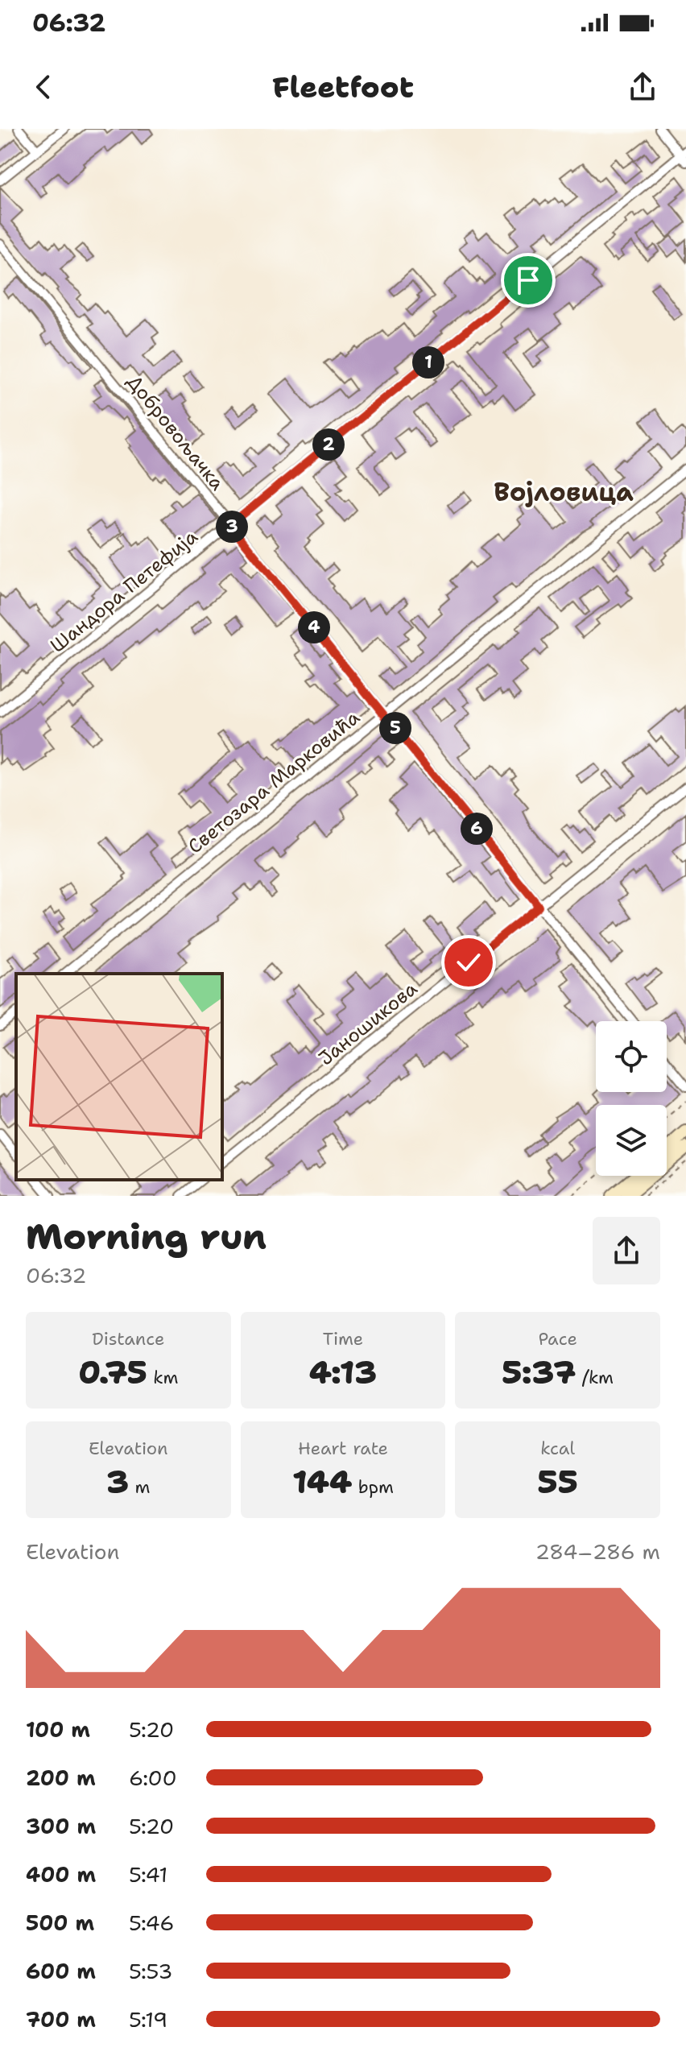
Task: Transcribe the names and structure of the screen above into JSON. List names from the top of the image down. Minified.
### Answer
{"streets":{"street":["Добровољачка","Шандора Петефија","Светозара Марковића","Јаношикова"]},"crossings":[["Добровољачка","Шандора Петефија"],["Добровољачка","Светозара Марковића"],["Добровољачка","Јаношикова"]],"districts":["Војловица"],"page":{"status":"06:32","header":"Fleetfoot","pins":["1","2","3","4","5","6"],"heading":["Morning run","06:32"],"stats":[["Distance","0.75 km"],["Time","4:13"],["Pace","5:37 /km"],["Elevation","3 m"],["Heart rate","144 bpm"],["kcal","55"]],"chart":["Elevation","284–286 m"],"list":[{"name":"100 m","note":"5:20"},{"name":"200 m","note":"6:00"},{"name":"300 m","note":"5:20"},{"name":"400 m","note":"5:41"},{"name":"500 m","note":"5:46"},{"name":"600 m","note":"5:53"},{"name":"700 m","note":"5:19"}]}}
